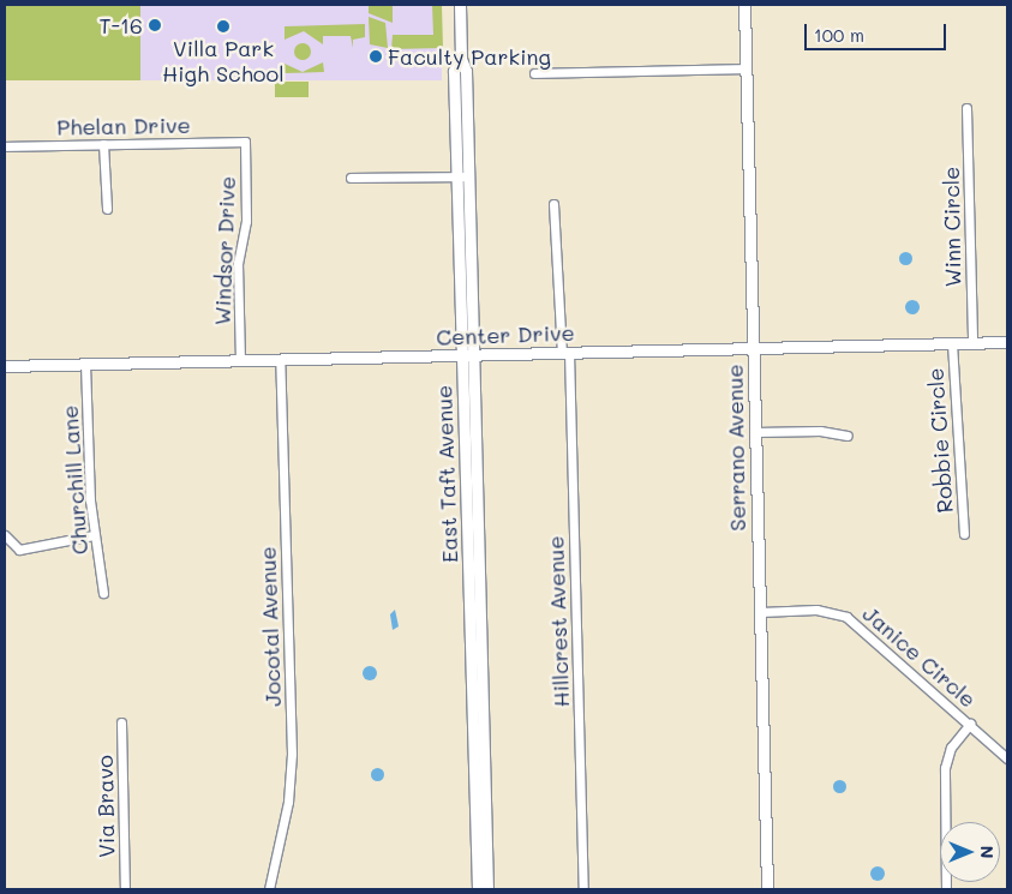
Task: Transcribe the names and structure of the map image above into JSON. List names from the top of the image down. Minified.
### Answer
{"streets":{"street":["Phelan Drive","Winn Circle","Windsor Drive","Center Drive","Robbie Circle","Serrano Avenue","East Taft Avenue","Churchill Lane","Hillcrest Avenue","Jocotal Avenue","Janice Circle","Via Bravo"]},"crossings":[["Phelan Drive","Windsor Drive"],["Winn Circle","Center Drive"],["Windsor Drive","Center Drive"],["Center Drive","Robbie Circle"],["Center Drive","Serrano Avenue"],["Center Drive","East Taft Avenue"],["Center Drive","Churchill Lane"],["Center Drive","Hillcrest Avenue"],["Center Drive","Jocotal Avenue"],["Serrano Avenue","Janice Circle"]],"places":["T-16","Villa Park High School","Faculty Parking"],"scale_bar":"100 m","north":"right"}
